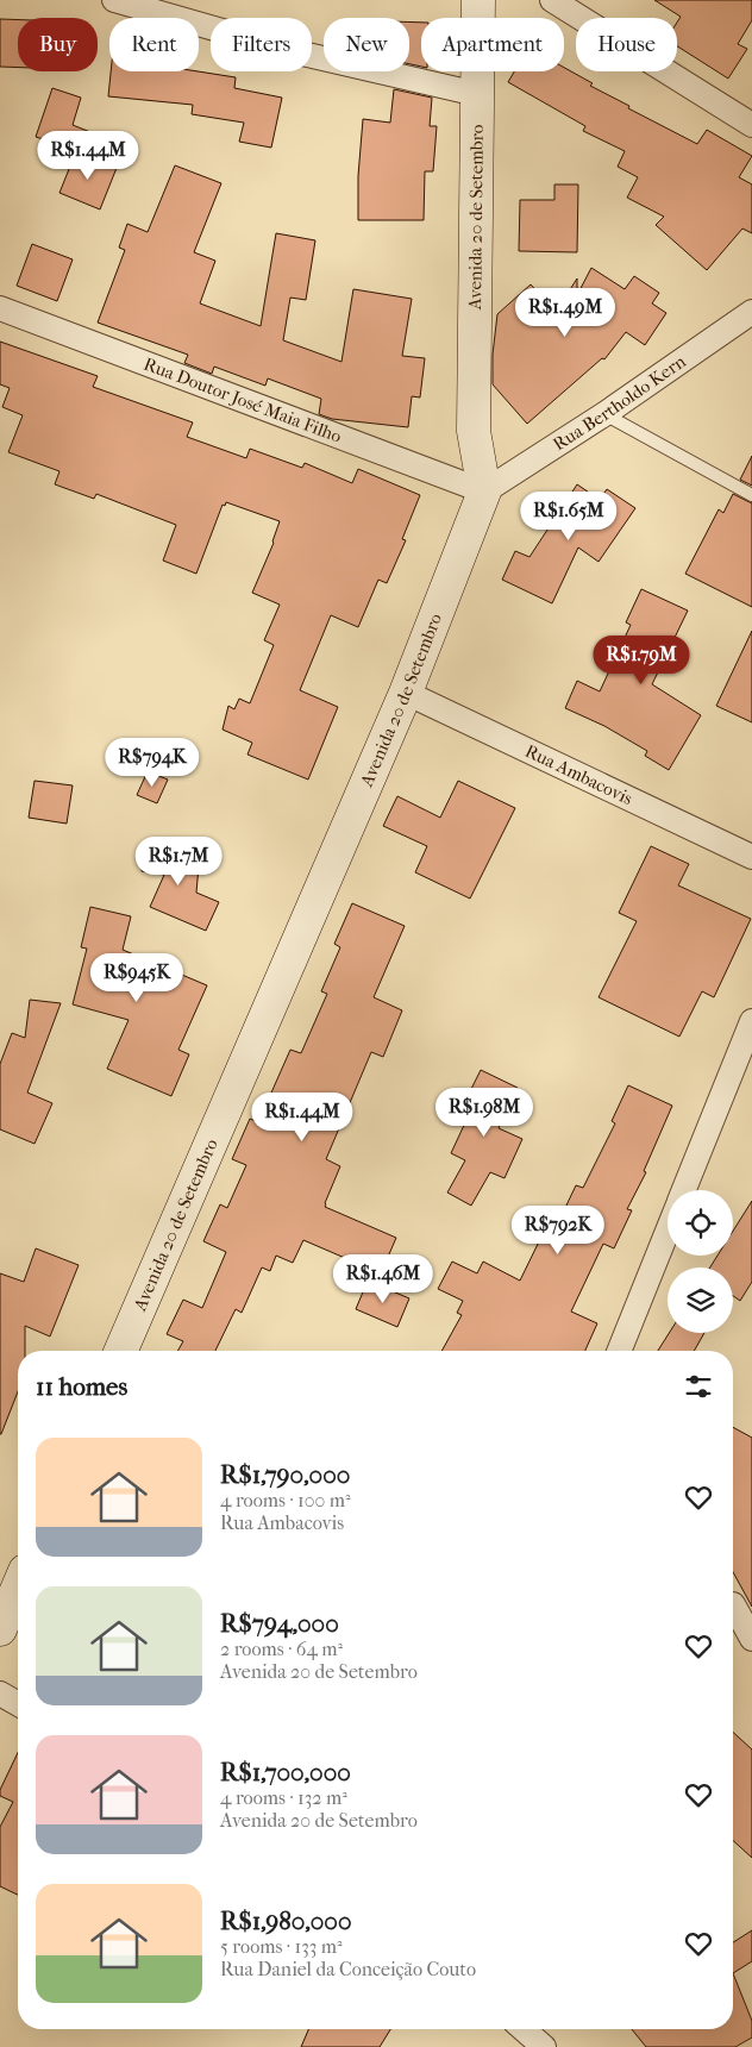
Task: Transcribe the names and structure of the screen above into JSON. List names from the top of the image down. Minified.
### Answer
{"streets":{"street":["Avenida 20 de Setembro","Rua Doutor José Maia Filho","Rua Bertholdo Kern","Rua Ambacovis"]},"crossings":[["Avenida 20 de Setembro","Rua Doutor José Maia Filho"],["Avenida 20 de Setembro","Rua Bertholdo Kern"],["Avenida 20 de Setembro","Rua Ambacovis"],["Rua Doutor José Maia Filho","Rua Bertholdo Kern"]],"page":{"chip":["Buy","Rent","Filters","New","Apartment","House"],"price":["R$1.44M","R$1.49M","R$1.65M","R$1.79M","R$794K","R$1.7M","R$945K","R$1.98M","R$1.44M","R$792K","R$1.46M"],"heading":"11 homes","list":[{"name":"R$1,790,000","note":"4 rooms · 100 m² · Rua Ambacovis"},{"name":"R$794,000","note":"2 rooms · 64 m² · Avenida 20 de Setembro"},{"name":"R$1,700,000","note":"4 rooms · 132 m² · Avenida 20 de Setembro"},{"name":"R$1,980,000","note":"5 rooms · 133 m² · Rua Daniel da Conceição Couto"}]}}
